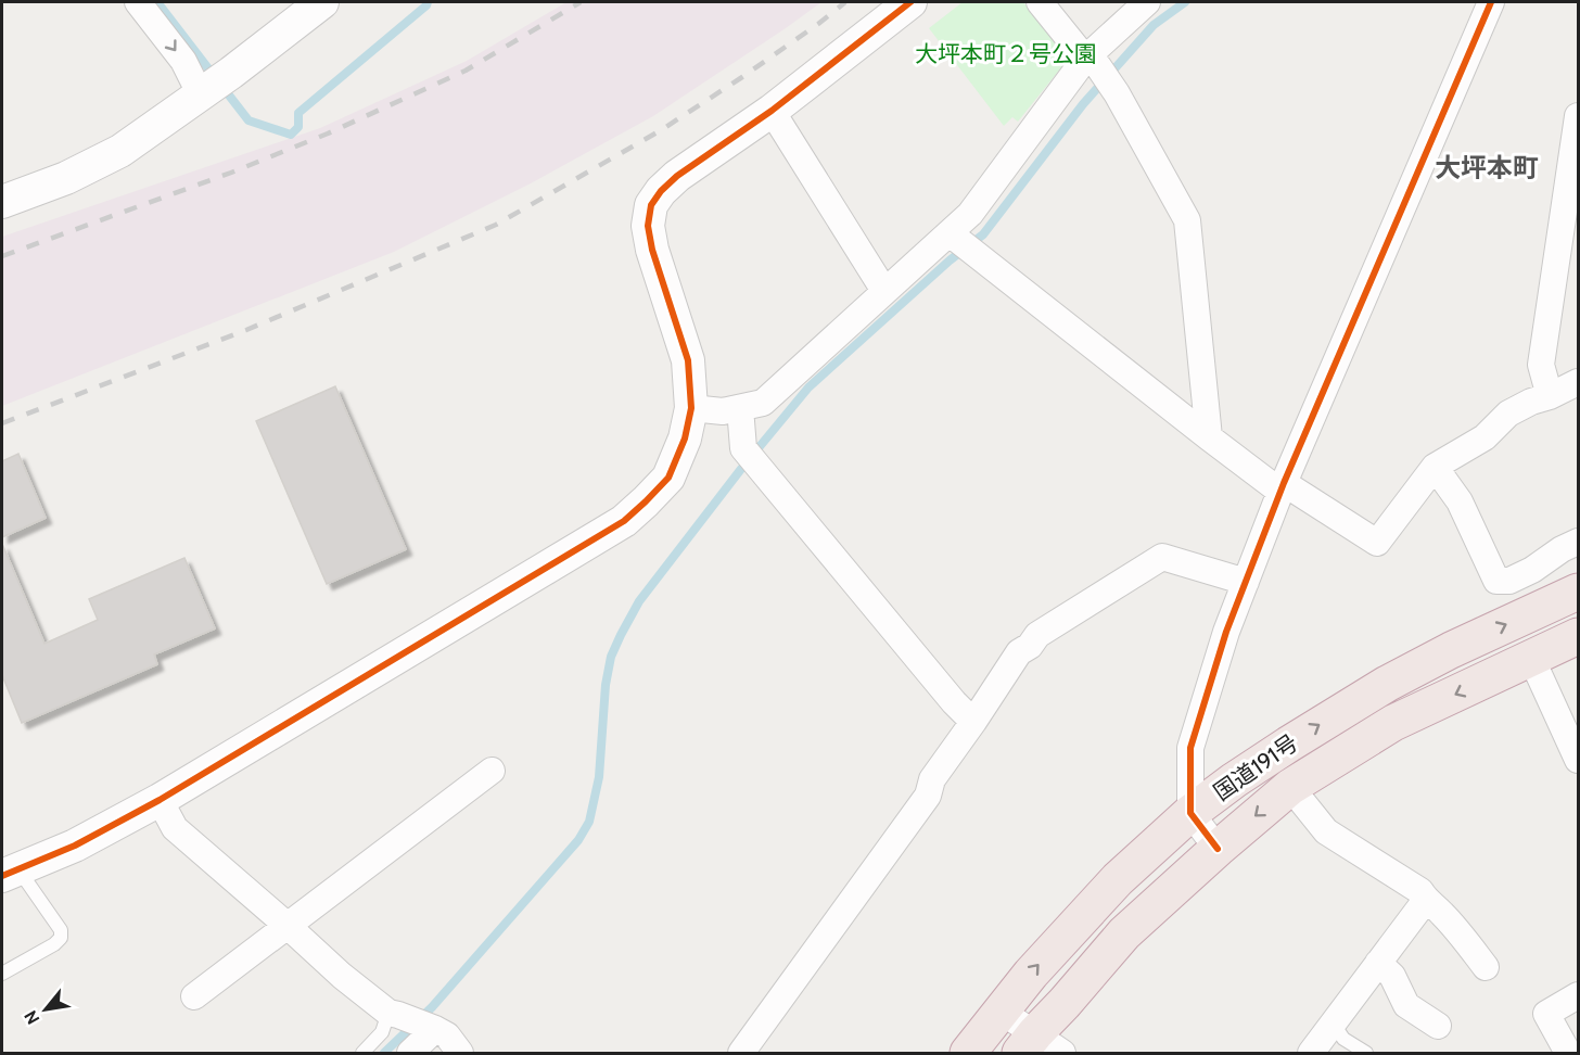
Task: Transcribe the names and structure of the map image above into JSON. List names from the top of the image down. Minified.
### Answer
{"streets":{"highway":["国道191号"]},"districts":["大坪本町"],"parks":["大坪本町２号公園"],"north":"bottom left"}
